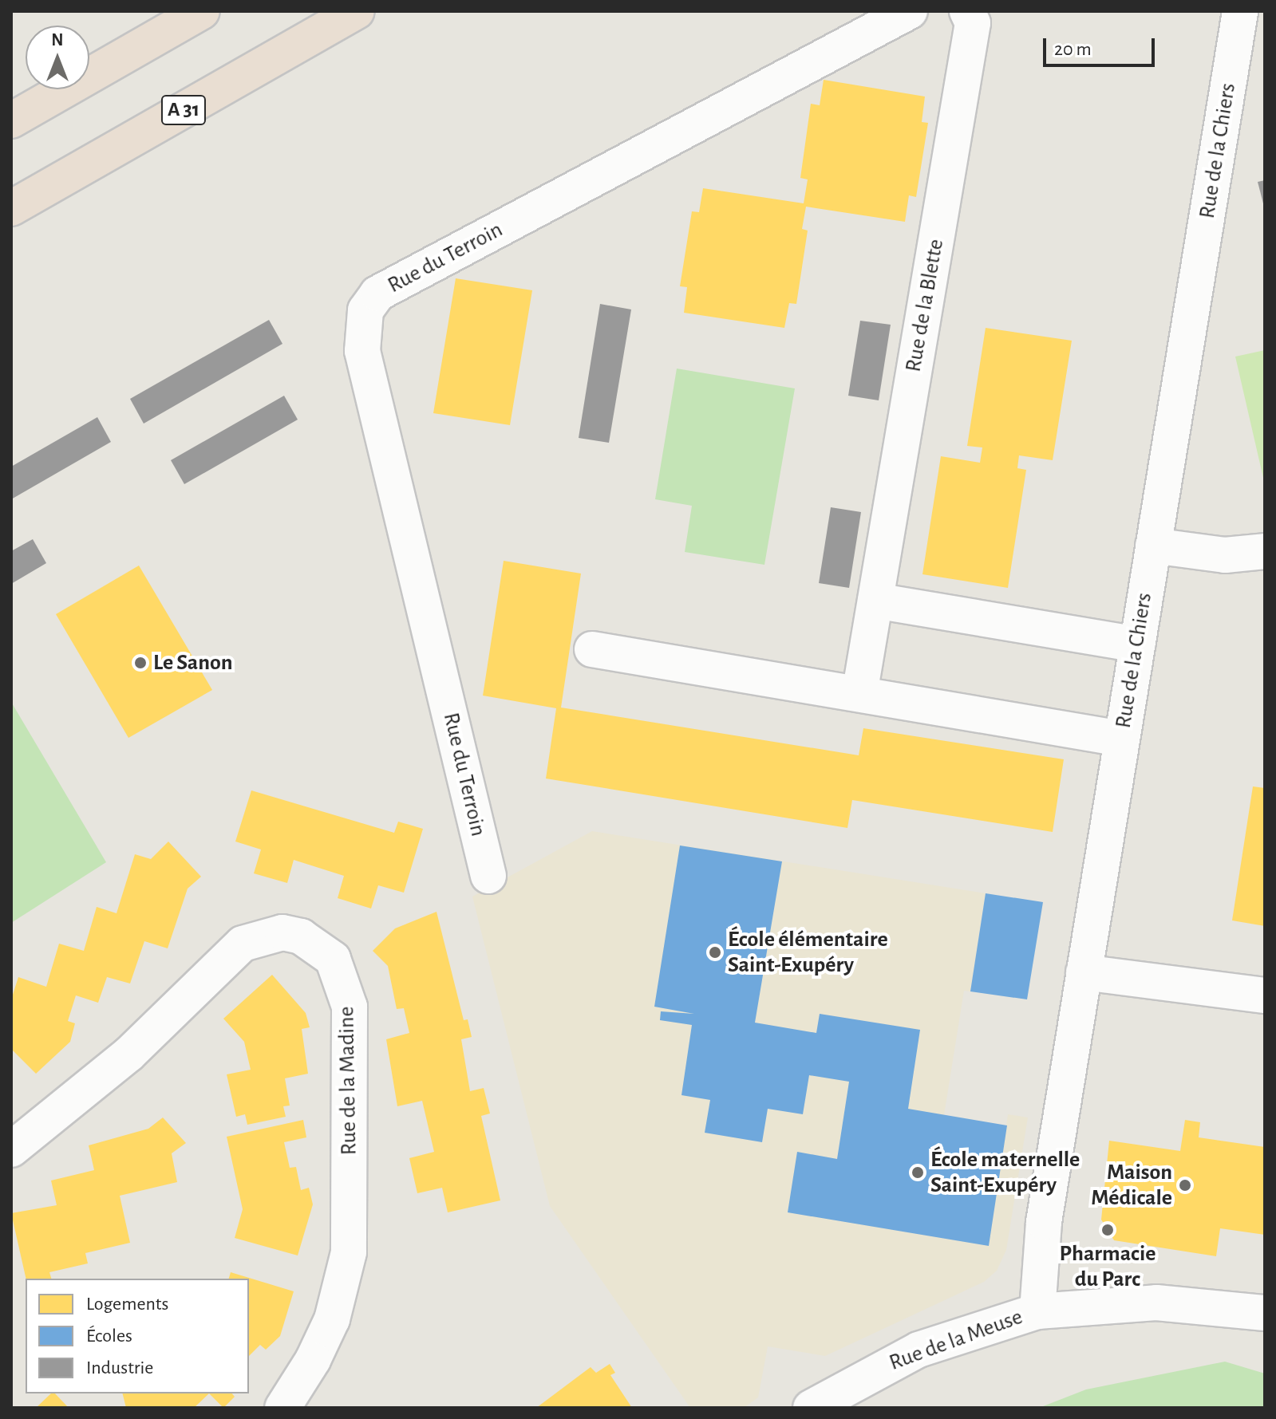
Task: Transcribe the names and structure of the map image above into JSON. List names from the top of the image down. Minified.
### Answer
{"streets":{"highway":["A 31"],"street":["Rue de la Chiers","Rue du Terroin","Rue de la Blette","Rue de la Madine","Rue de la Meuse"]},"crossings":[["Rue de la Chiers","Rue de la Meuse"]],"places":["Le Sanon","École élémentaire Saint-Exupéry","École maternelle Saint-Exupéry","Maison Médicale","Pharmacie du Parc"],"legend":["Logements","Écoles","Industrie"],"scale_bar":"20 m","north":"top"}
